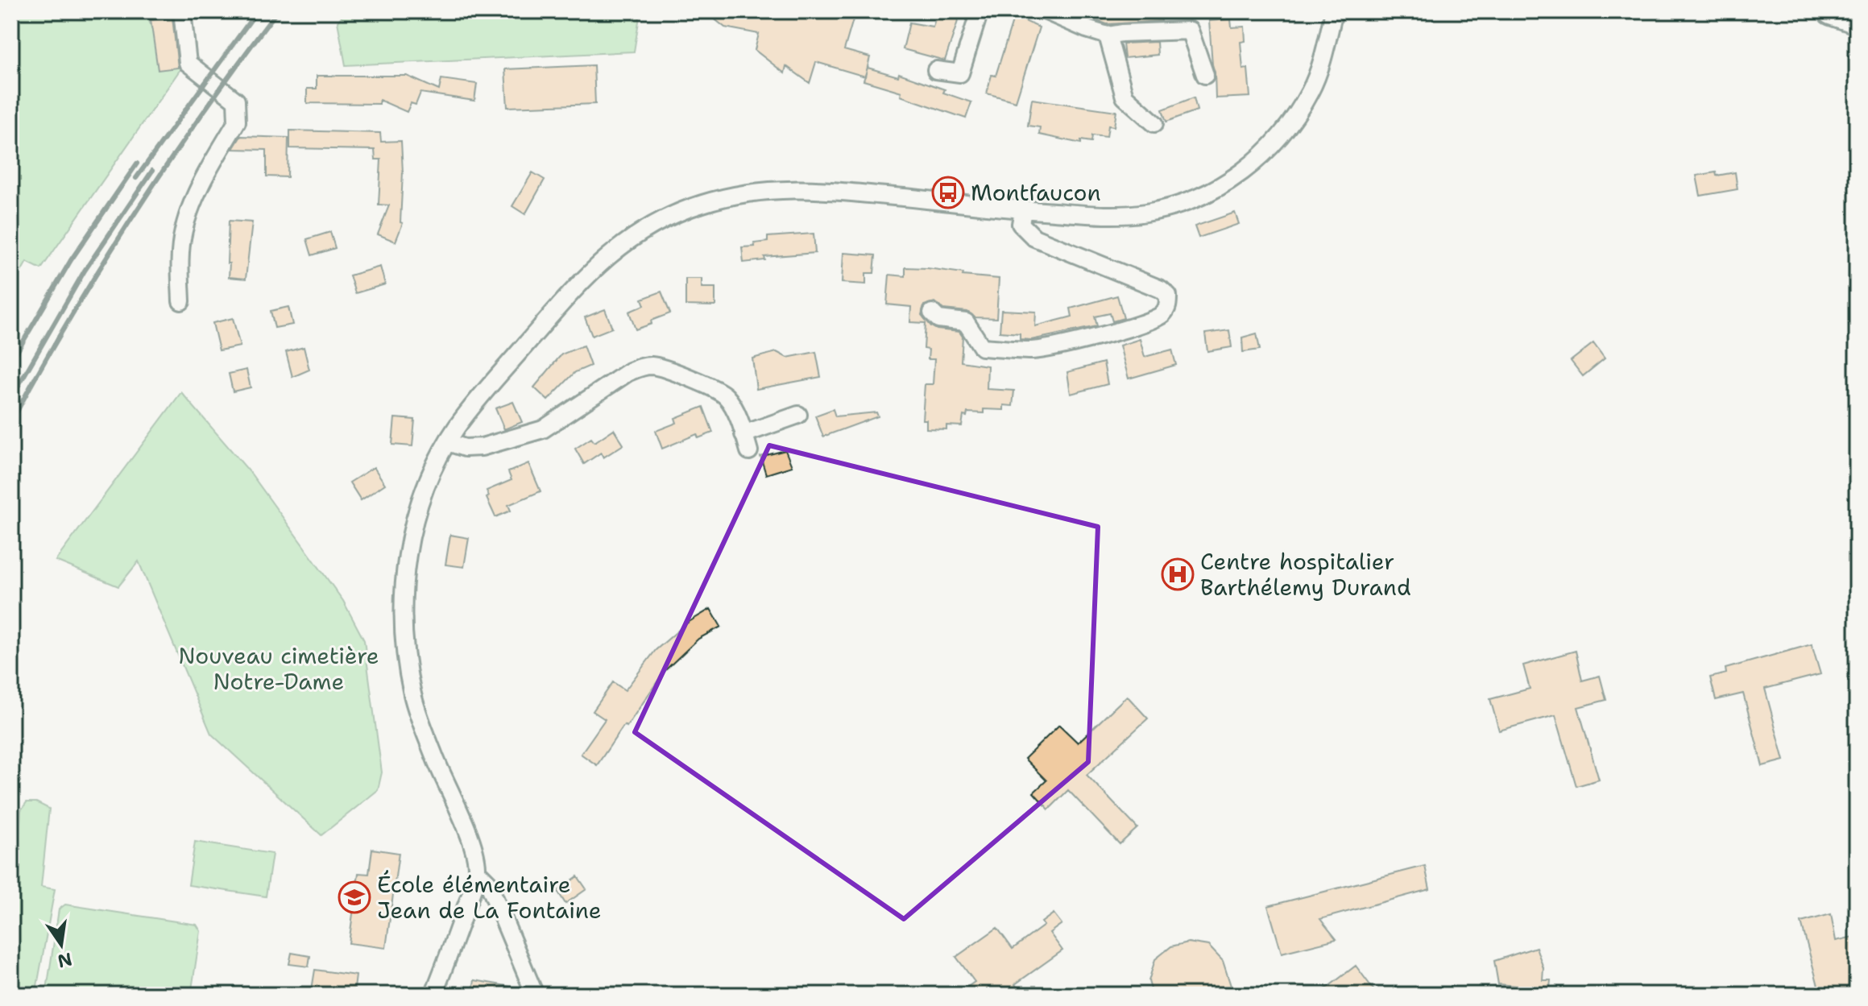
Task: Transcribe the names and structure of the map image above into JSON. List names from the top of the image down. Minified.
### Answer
{"parks":["Nouveau cimetière Notre-Dame"],"places":{"bus stop":["Montfaucon"],"hospital":["Centre hospitalier Barthélemy Durand"],"school or university":["École élémentaire Jean de La Fontaine"]},"north":"bottom"}
